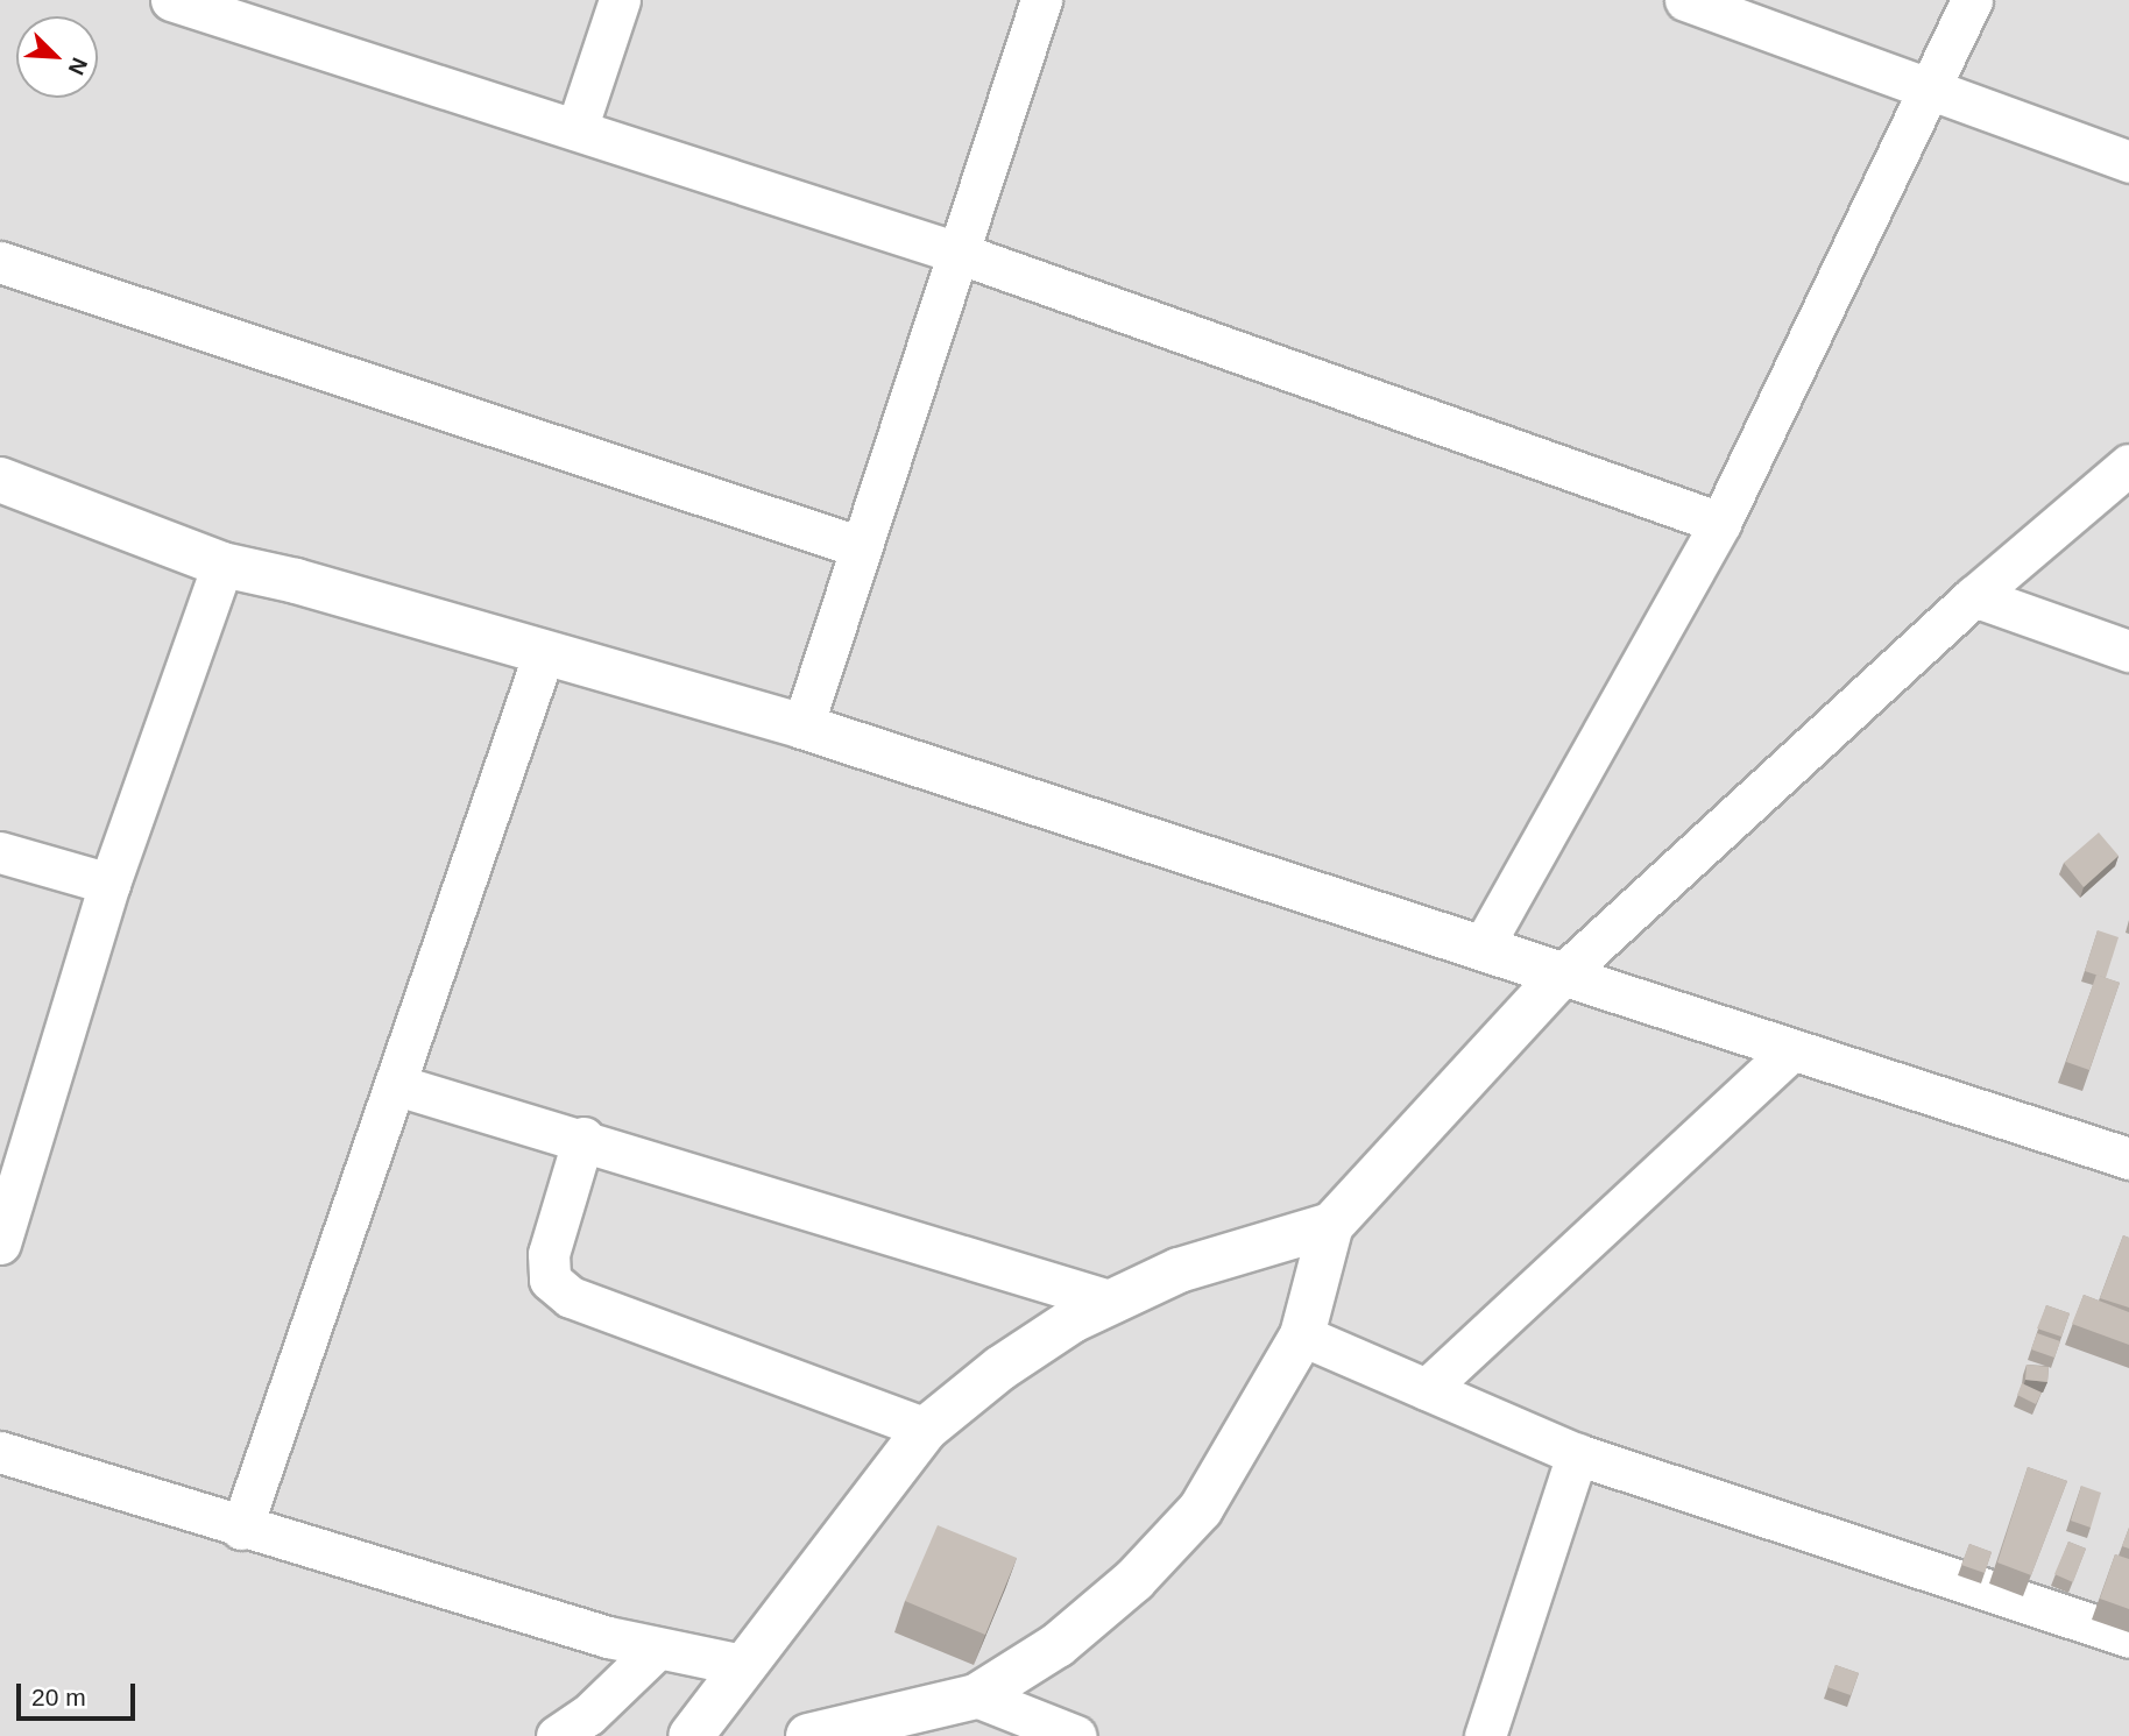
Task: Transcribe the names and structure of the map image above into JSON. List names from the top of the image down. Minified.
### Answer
{"scale_bar":"20 m","north":"bottom right"}
